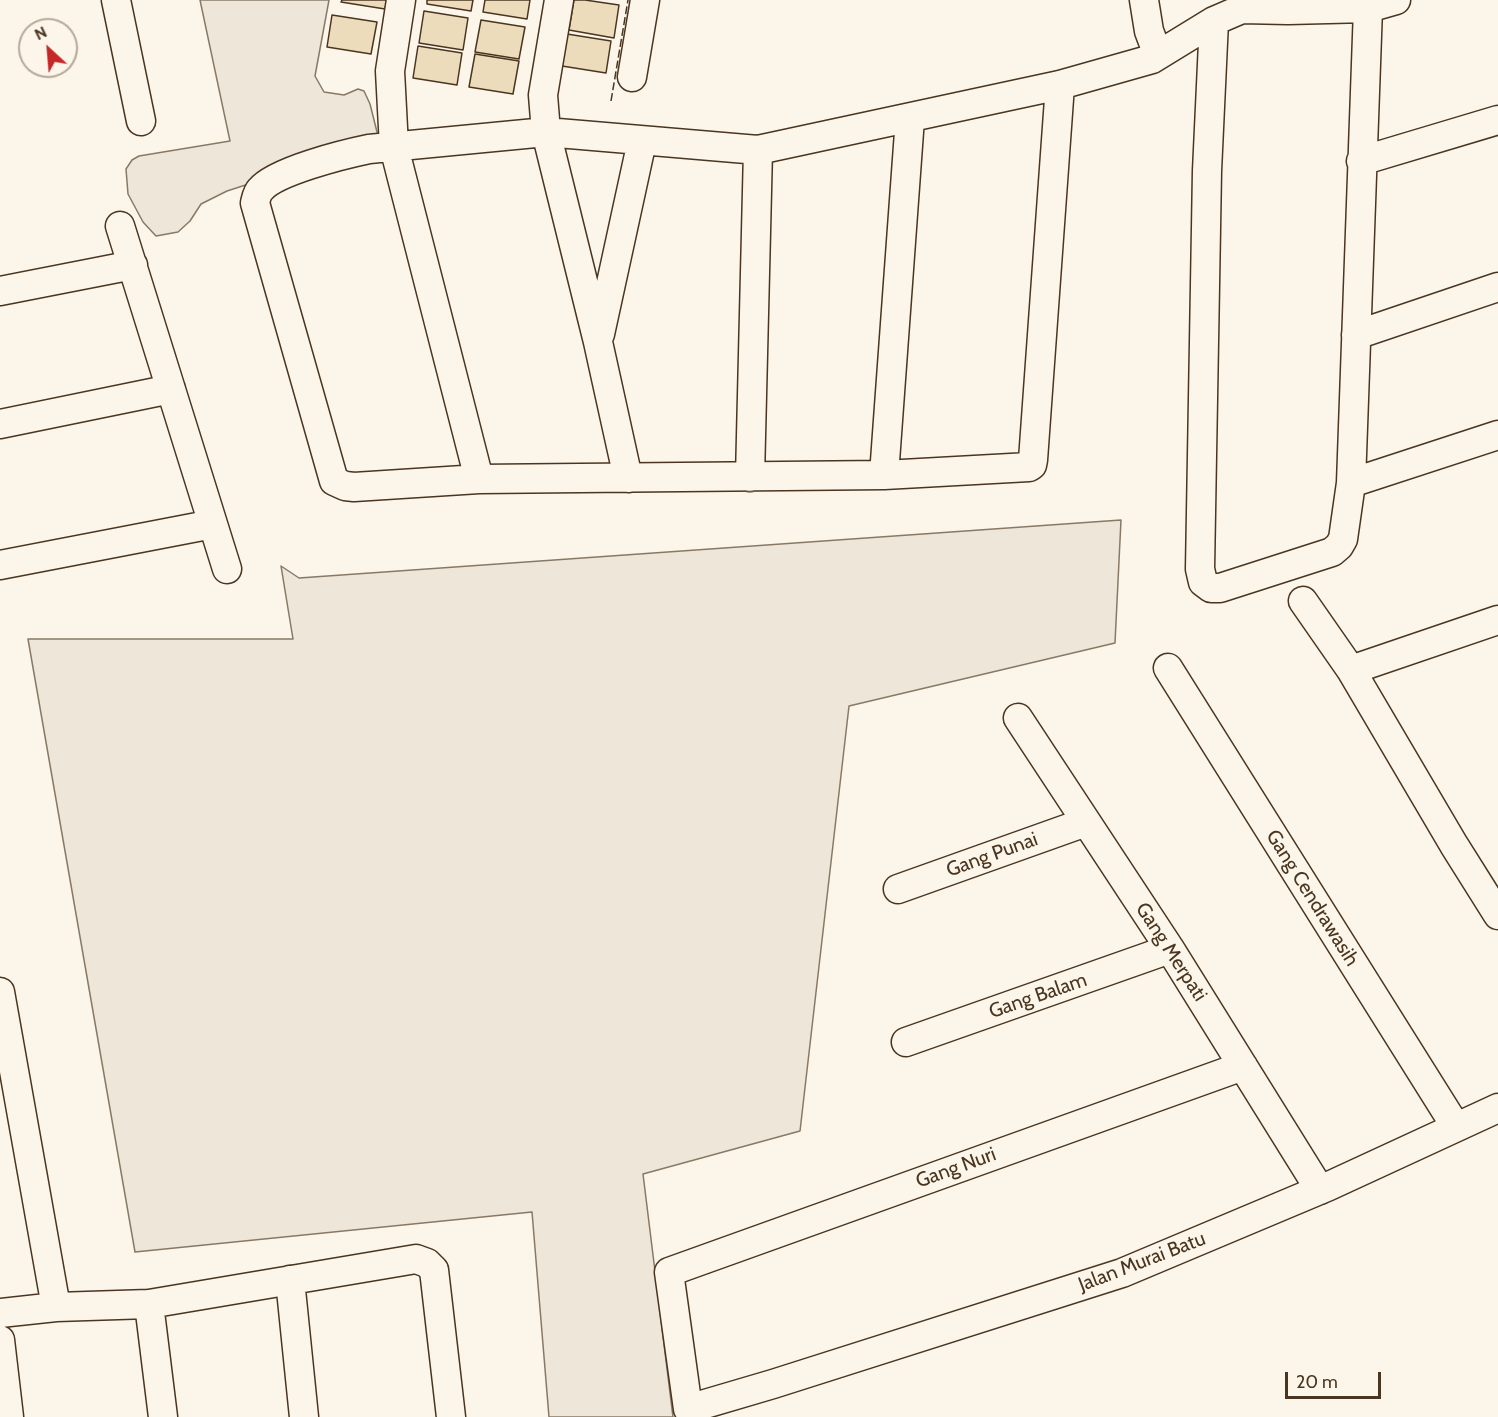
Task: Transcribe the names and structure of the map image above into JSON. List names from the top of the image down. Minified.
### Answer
{"streets":{"street":["Gang Punai","Gang Cendrawasih","Gang Merpati","Gang Balam","Gang Nuri","Jalan Murai Batu"]},"crossings":[["Gang Punai","Gang Merpati"],["Gang Cendrawasih","Jalan Murai Batu"],["Gang Merpati","Gang Balam"],["Gang Merpati","Gang Nuri"],["Gang Merpati","Jalan Murai Batu"],["Gang Nuri","Jalan Murai Batu"]],"scale_bar":"20 m","north":"top left"}
